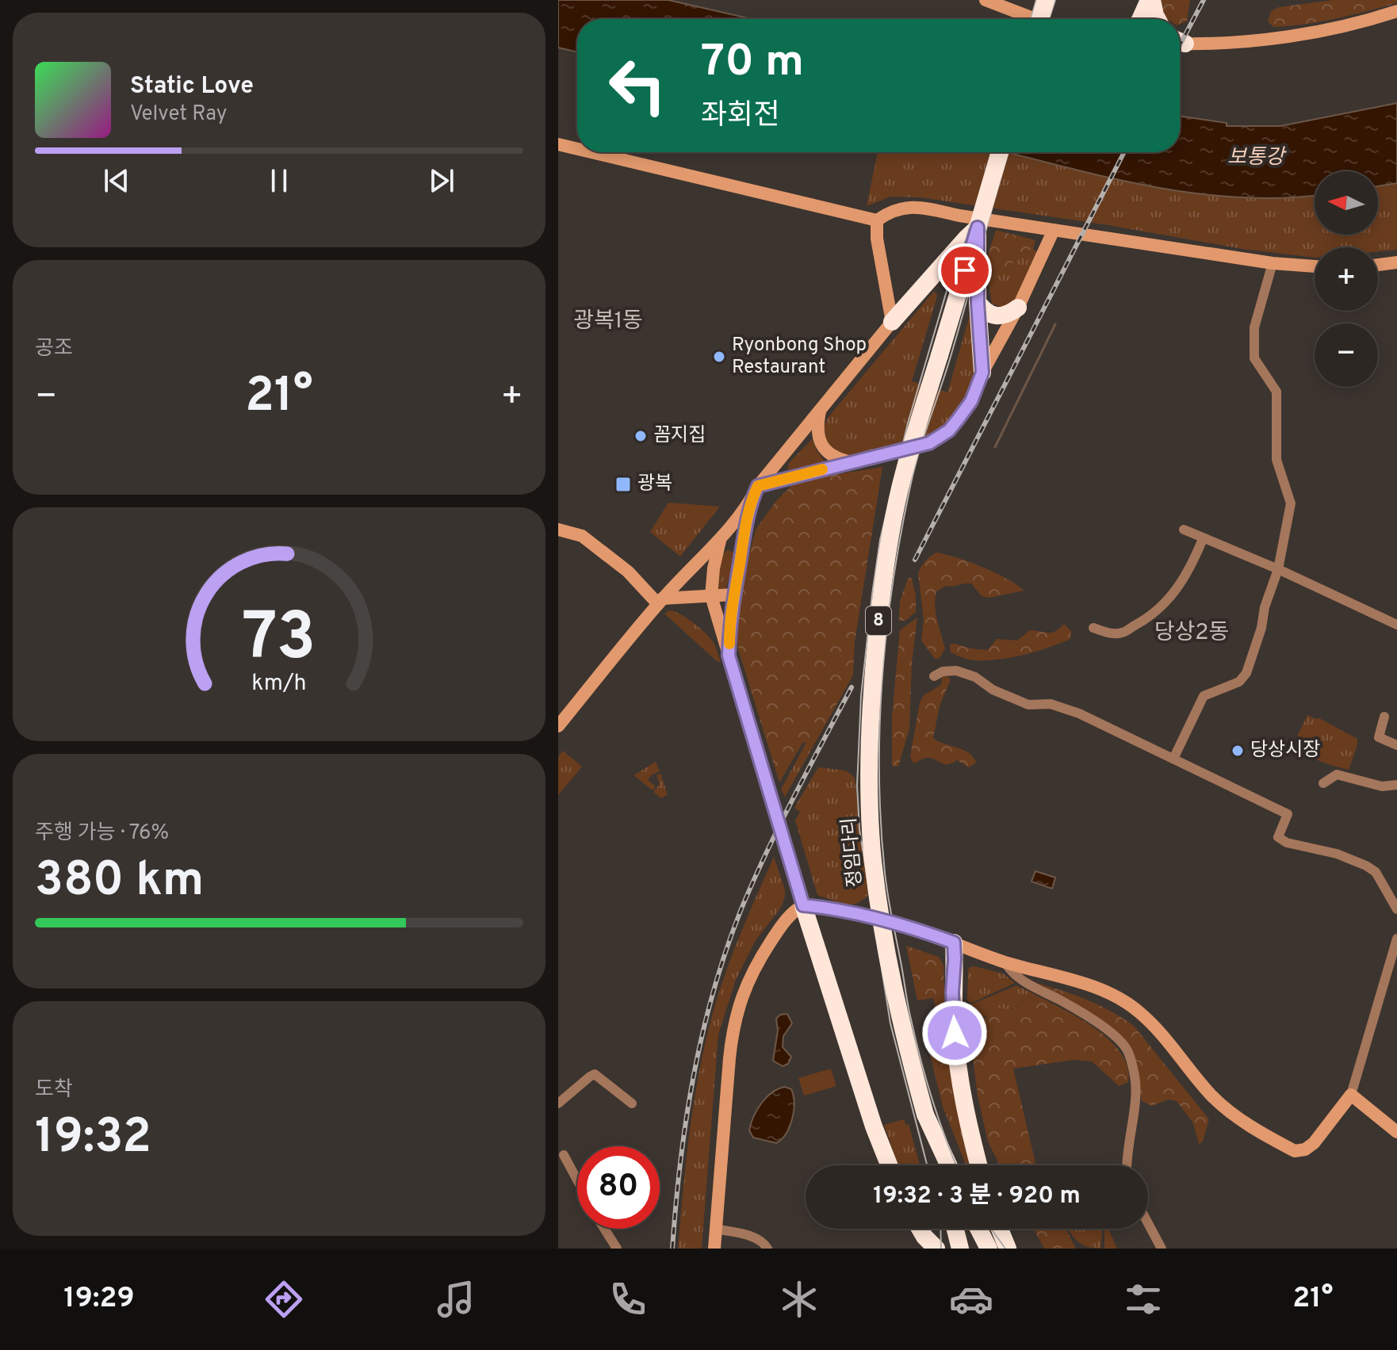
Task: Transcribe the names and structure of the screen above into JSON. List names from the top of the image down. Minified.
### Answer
{"streets":{"highway":["8","정임다리"]},"crossings":[["8","정임다리"]],"districts":["광복1동","당상2동"],"water":["보통강"],"places":{"other":["Ryonbong Shop Restaurant","꼼지집","당상시장"],"transit":["광복"]},"north":"left","page":{"turn":["70 m","좌회전"],"song":["Static Love","Velvet Ray"],"map_buttons":["+","−"],"tile":["공조",["주행 가능 · 76%","380 km"],["도착","19:32"]],"heat":["−","21°","+"],"limit":"80","trip":"19:32 · 3 분 · 920 m","tabs":["19:29","21°"],"gauge":["73","km/h"]}}
